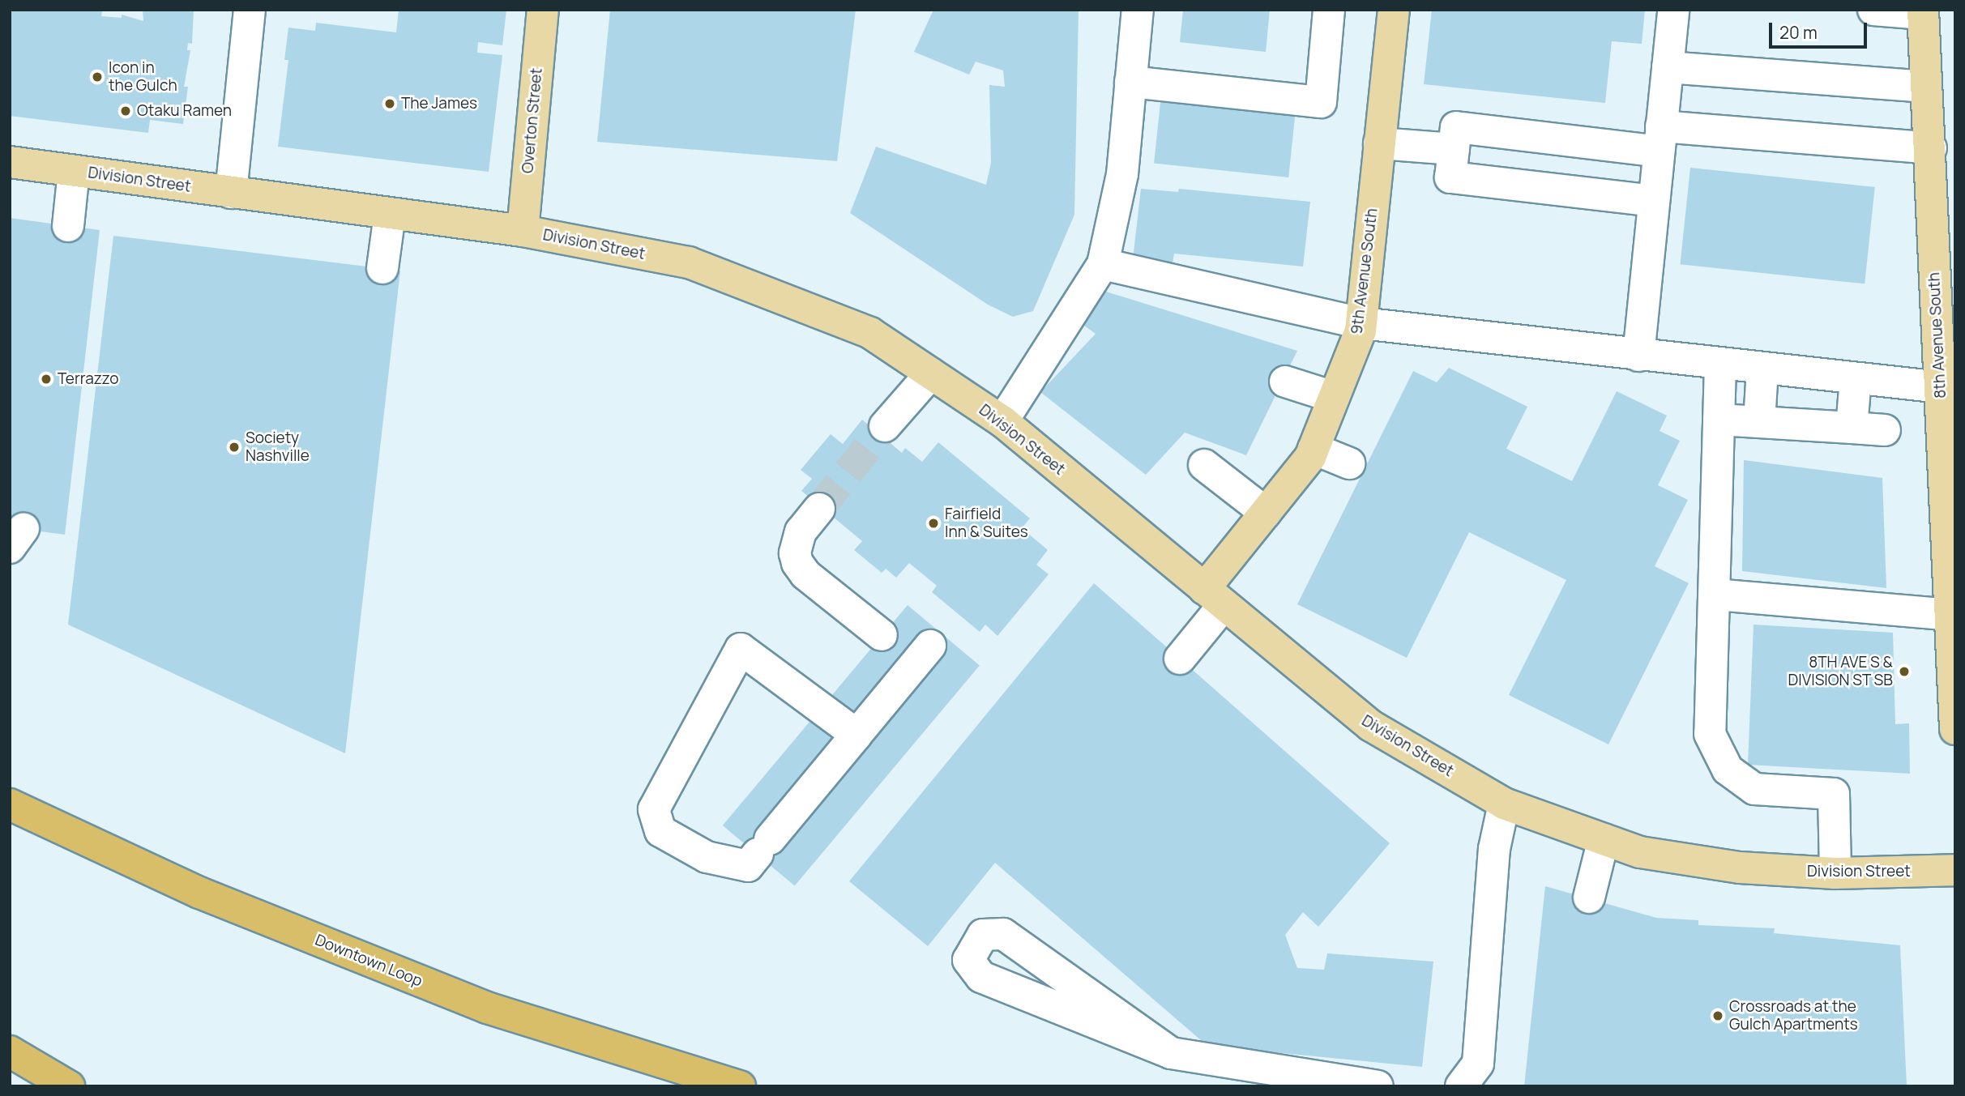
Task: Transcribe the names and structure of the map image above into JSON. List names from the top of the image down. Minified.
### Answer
{"streets":{"highway":["Downtown Loop"],"main road":["Overton Street","Division Street","9th Avenue South","8th Avenue South"]},"crossings":[["Overton Street","Division Street"],["Division Street","9th Avenue South"]],"places":["Icon in the Gulch","The James","Otaku Ramen","Terrazzo","Society Nashville","Fairfield Inn & Suites","8TH AVE S & DIVISION ST SB","Crossroads at the Gulch Apartments"],"scale_bar":"20 m"}
